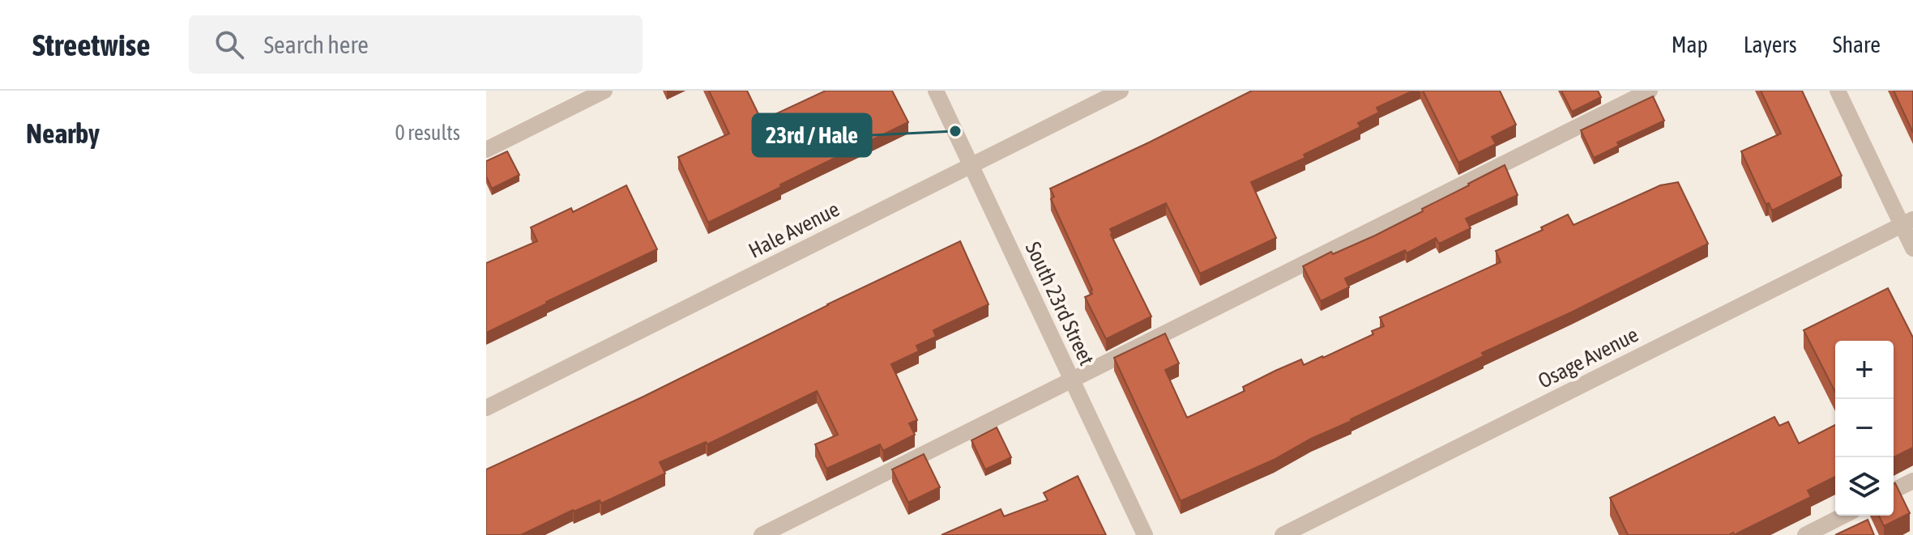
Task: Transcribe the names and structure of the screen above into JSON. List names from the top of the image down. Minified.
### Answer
{"streets":{"street":["Hale Avenue","South 23rd Street","Osage Avenue"]},"crossings":[["Hale Avenue","South 23rd Street"]],"places":["23rd / Hale"],"page":{"header":"Streetwise","search":"Search here","nav":["Map","Layers","Share"],"heading":["Nearby","0 results"],"map_buttons":["+","−"]}}
